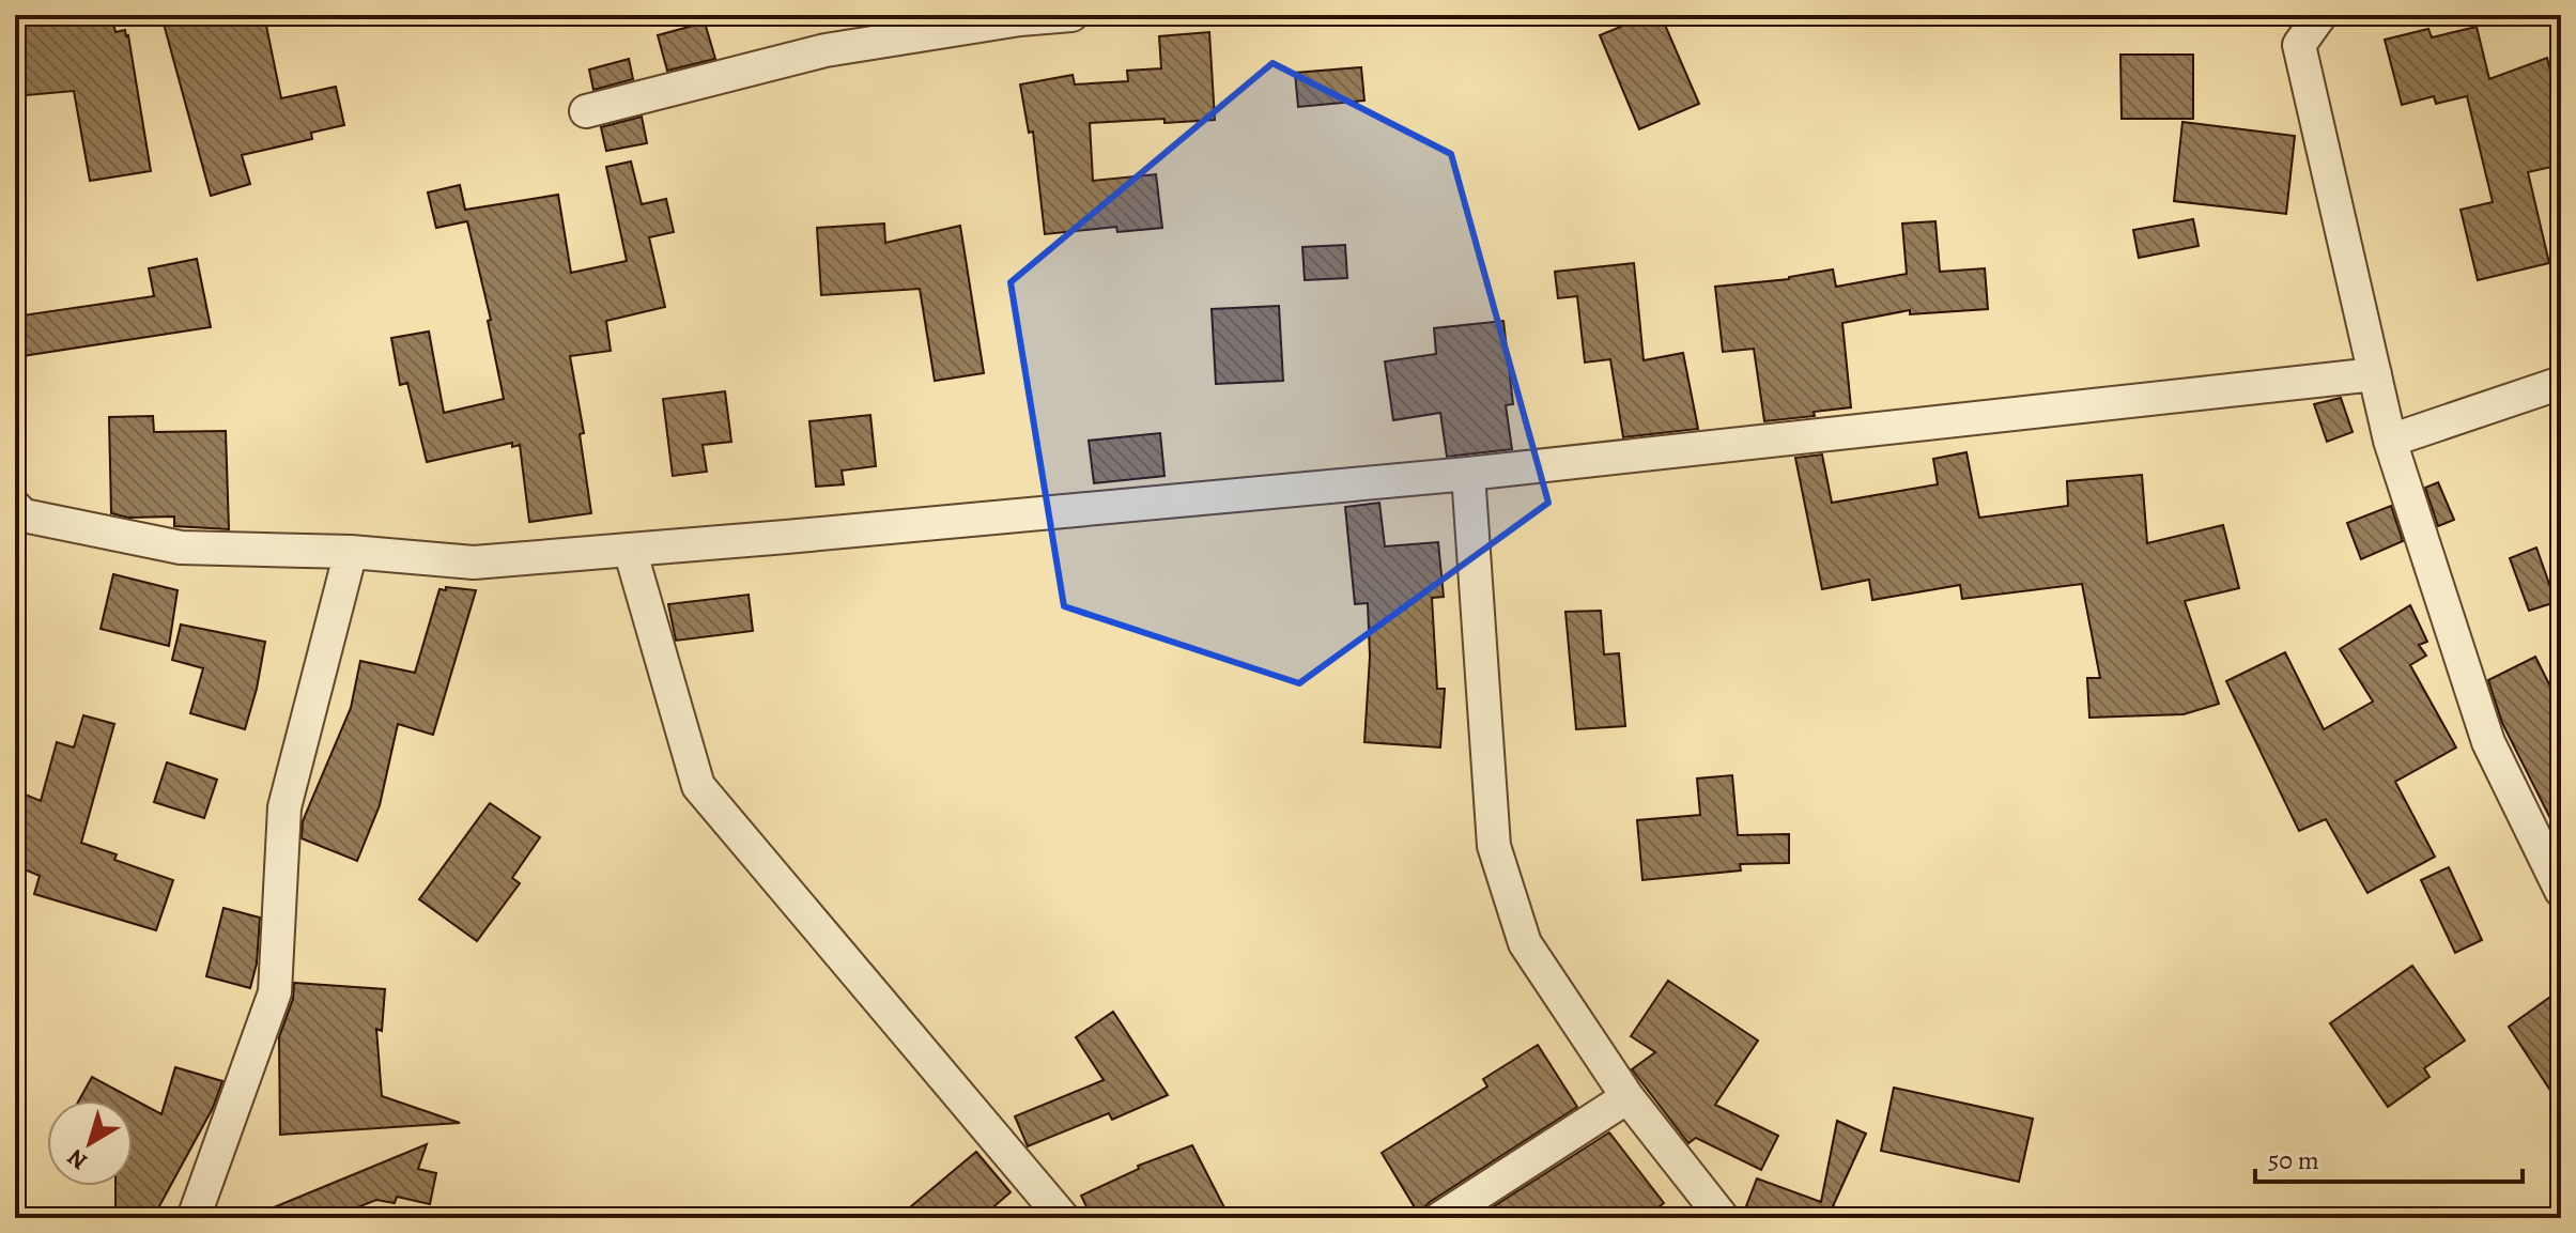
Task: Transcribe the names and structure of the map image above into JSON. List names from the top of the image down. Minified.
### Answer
{"scale_bar":"50 m","north":"bottom left"}
